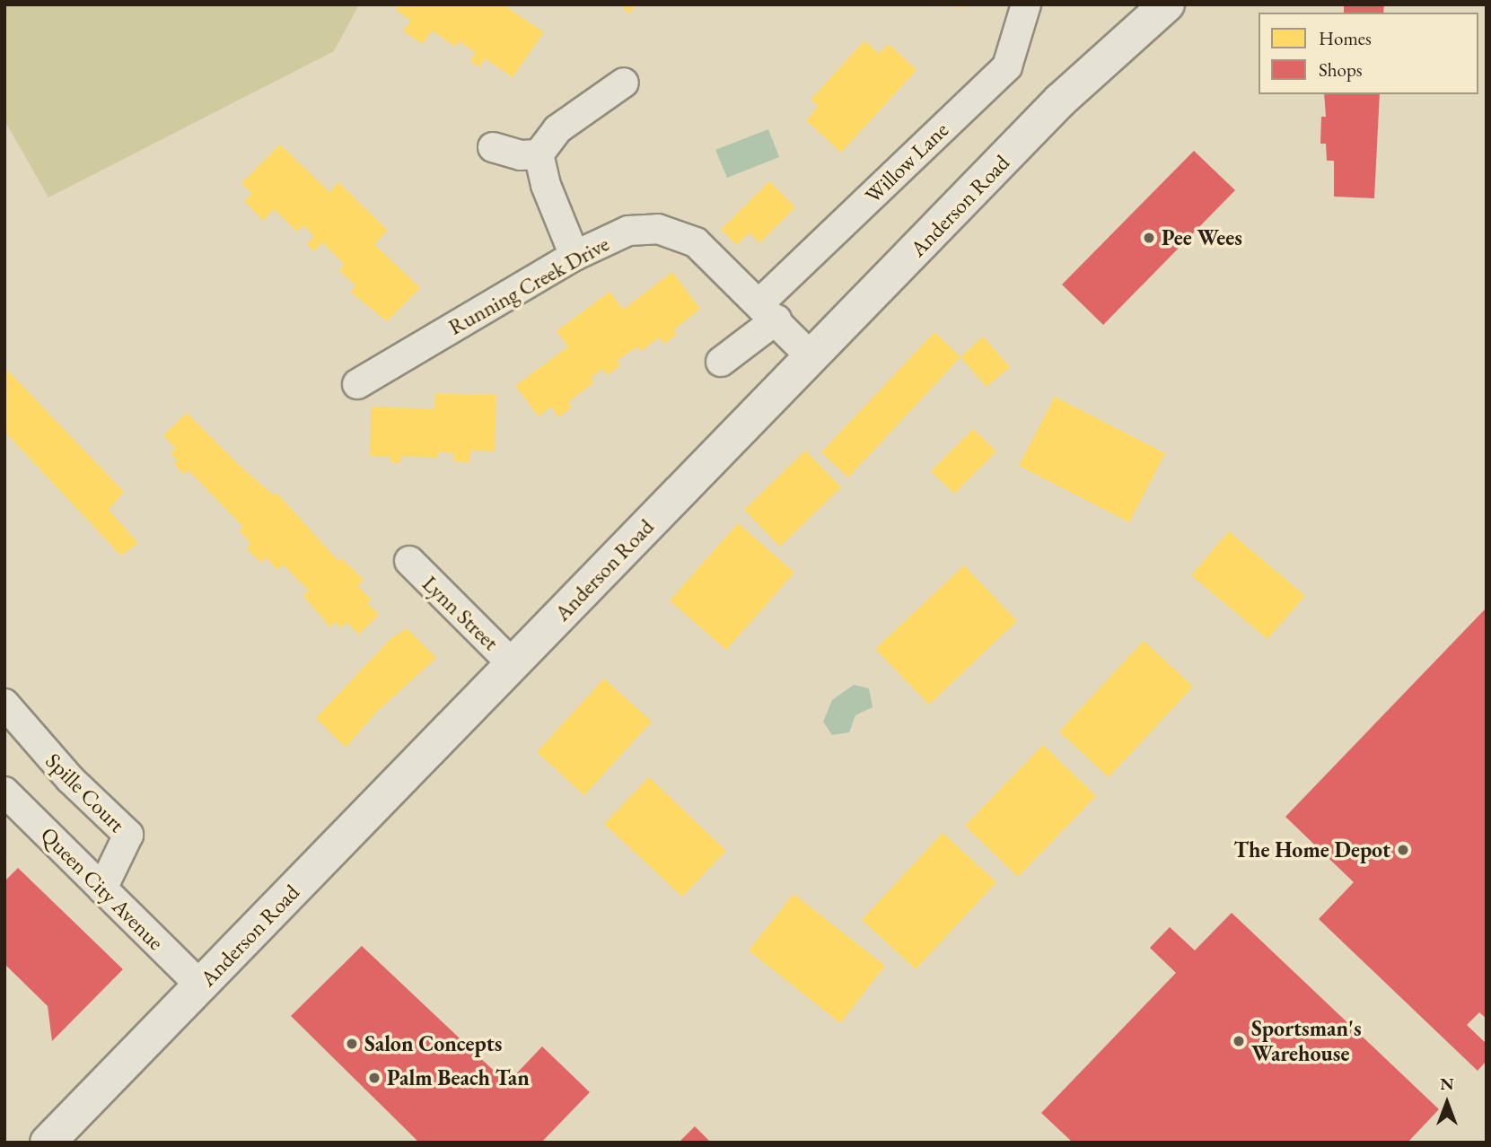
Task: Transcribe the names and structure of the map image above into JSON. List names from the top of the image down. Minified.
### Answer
{"streets":{"street":["Willow Lane","Anderson Road","Running Creek Drive","Lynn Street","Spille Court","Queen City Avenue"]},"crossings":[["Willow Lane","Running Creek Drive"],["Anderson Road","Running Creek Drive"],["Anderson Road","Lynn Street"],["Anderson Road","Queen City Avenue"],["Spille Court","Queen City Avenue"]],"places":["Pee Wees","The Home Depot","Sportsman's Warehouse","Salon Concepts","Palm Beach Tan"],"legend":["Homes","Shops"],"north":"top"}
